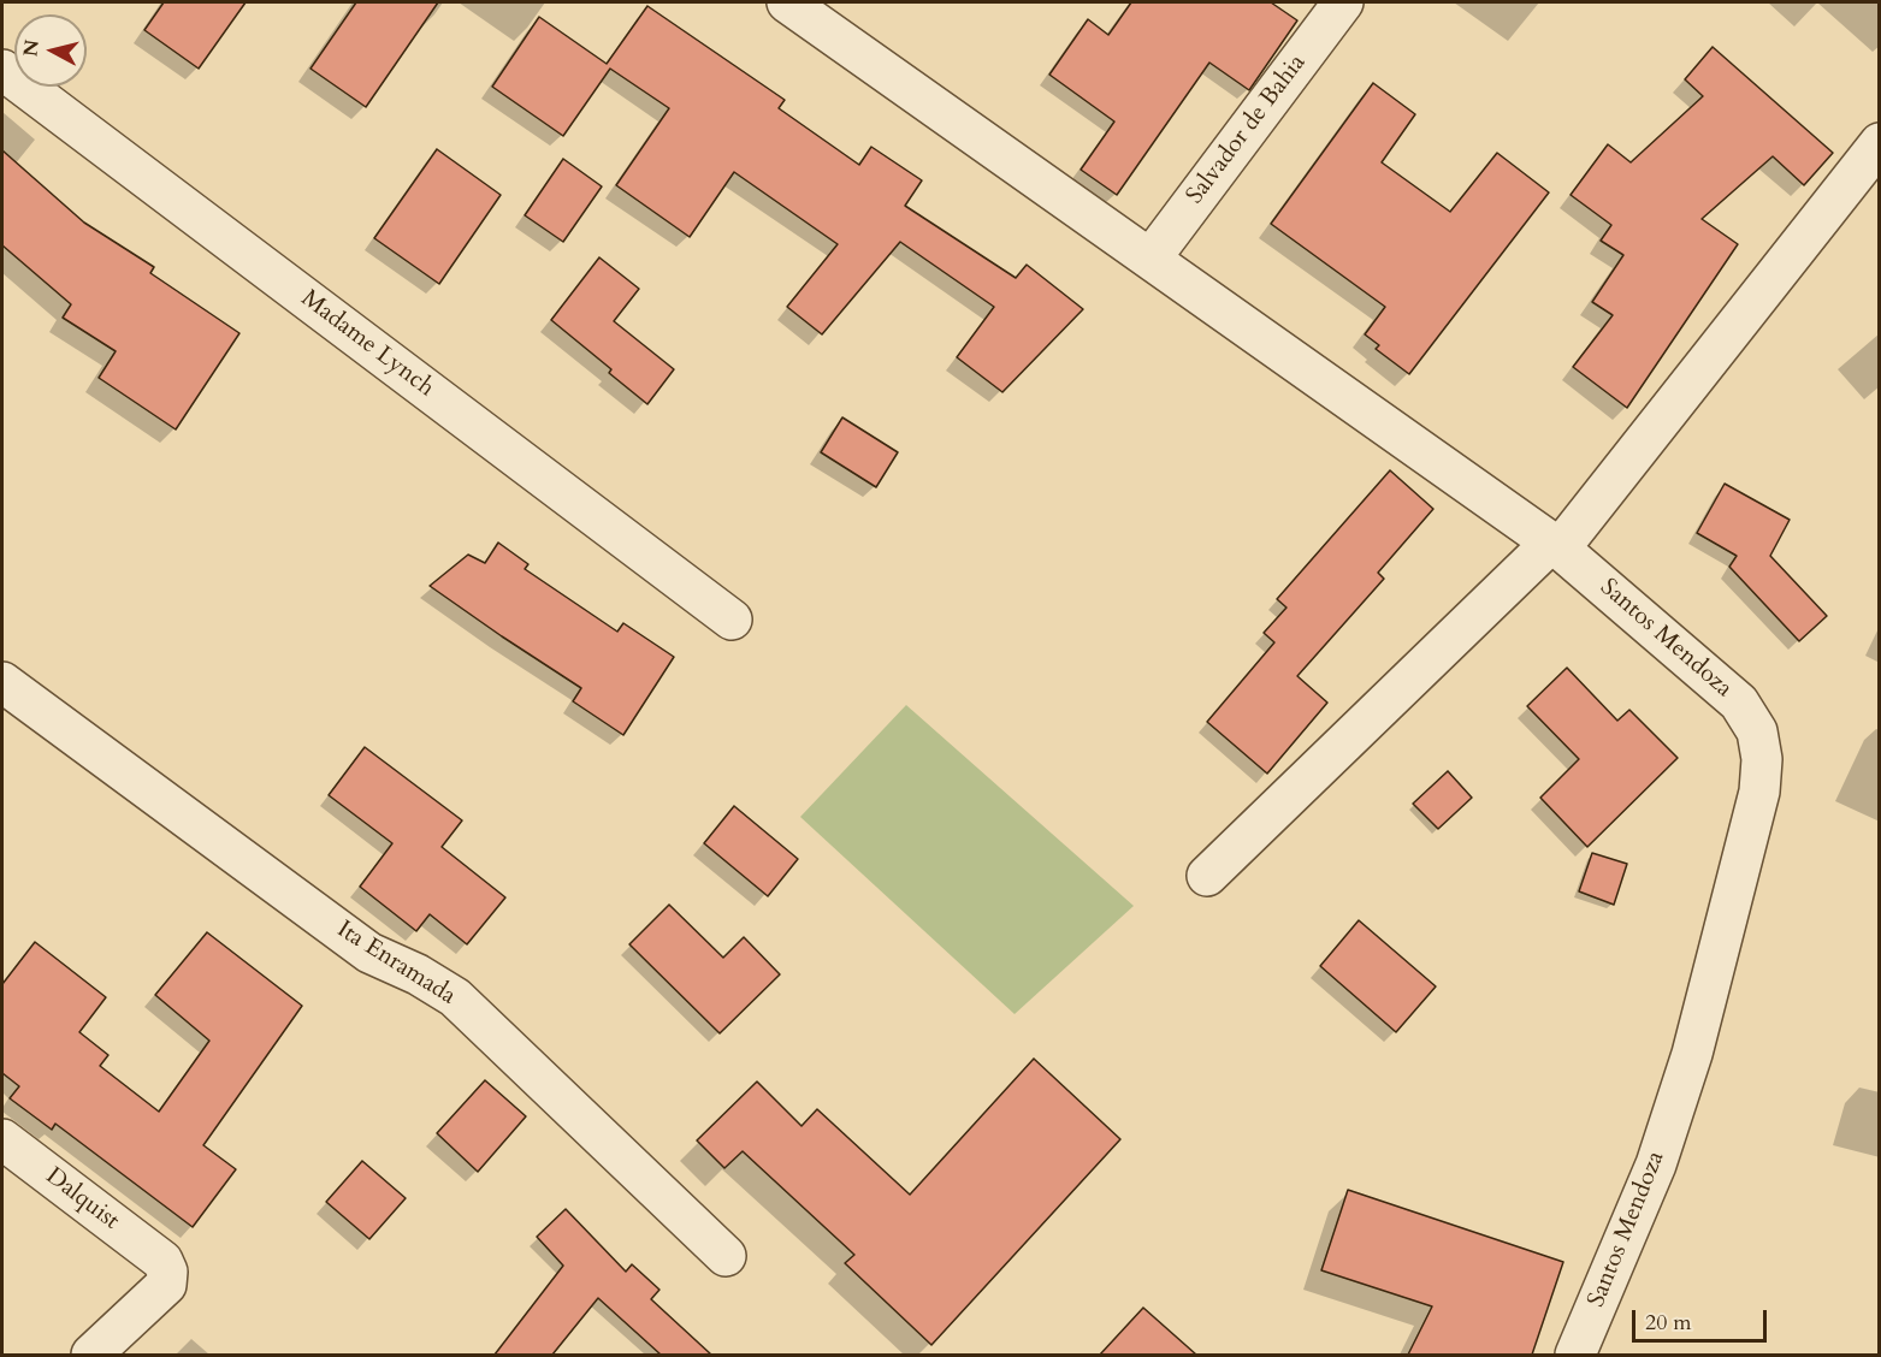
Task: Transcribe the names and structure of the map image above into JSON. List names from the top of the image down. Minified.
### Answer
{"streets":{"street":["Salvador de Bahia","Madame Lynch","Santos Mendoza","Ita Enramada","Dalquist"]},"crossings":[["Salvador de Bahia","Santos Mendoza"]],"scale_bar":"20 m","north":"left"}
